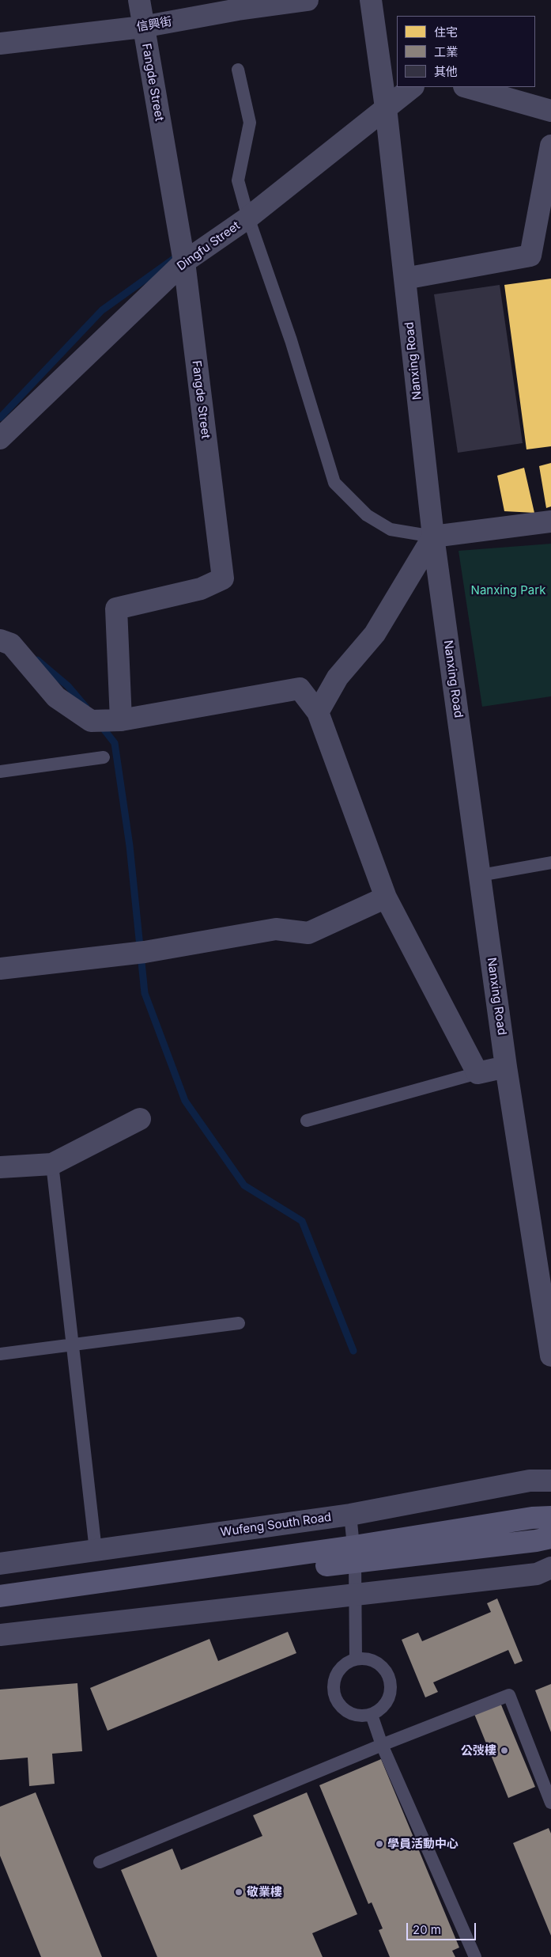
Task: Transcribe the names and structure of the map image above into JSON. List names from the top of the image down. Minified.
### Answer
{"streets":{"street":["信興街","Fangde Street","Dingfu Street","Nanxing Road","Wufeng South Road"]},"crossings":[["信興街","Fangde Street"],["Fangde Street","Dingfu Street"],["Dingfu Street","Nanxing Road"]],"parks":["Nanxing Park"],"places":["公弢樓","學員活動中心","敬業樓"],"legend":["住宅","工業","其他"],"scale_bar":"20 m"}
